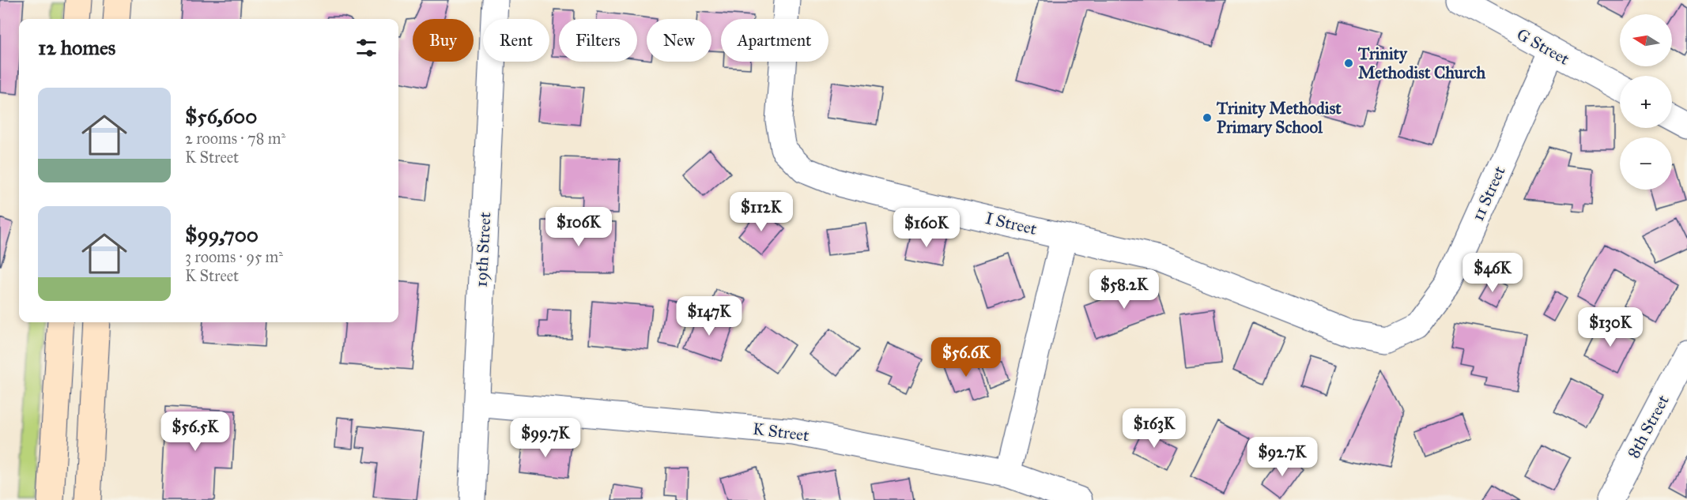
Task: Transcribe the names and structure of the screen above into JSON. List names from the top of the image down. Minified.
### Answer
{"streets":{"street":["G Street","11 Street","I Street","19th Street","8th Street","K Street"]},"crossings":[["G Street","11 Street"],["11 Street","I Street"],["19th Street","K Street"]],"places":["Trinity Methodist Church","Trinity Methodist Primary School"],"north":"left","page":{"map_buttons":["+","−"],"chip":["Buy","Rent","Filters","New","Apartment"],"heading":"12 homes","list":[{"name":"$56,600","note":"2 rooms · 78 m² · K Street"},{"name":"$99,700","note":"3 rooms · 95 m² · K Street"}],"price":["$112K","$106K","$160K","$46K","$58.2K","$147K","$130K","$56.6K","$163K","$56.5K","$99.7K","$92.7K"]}}
